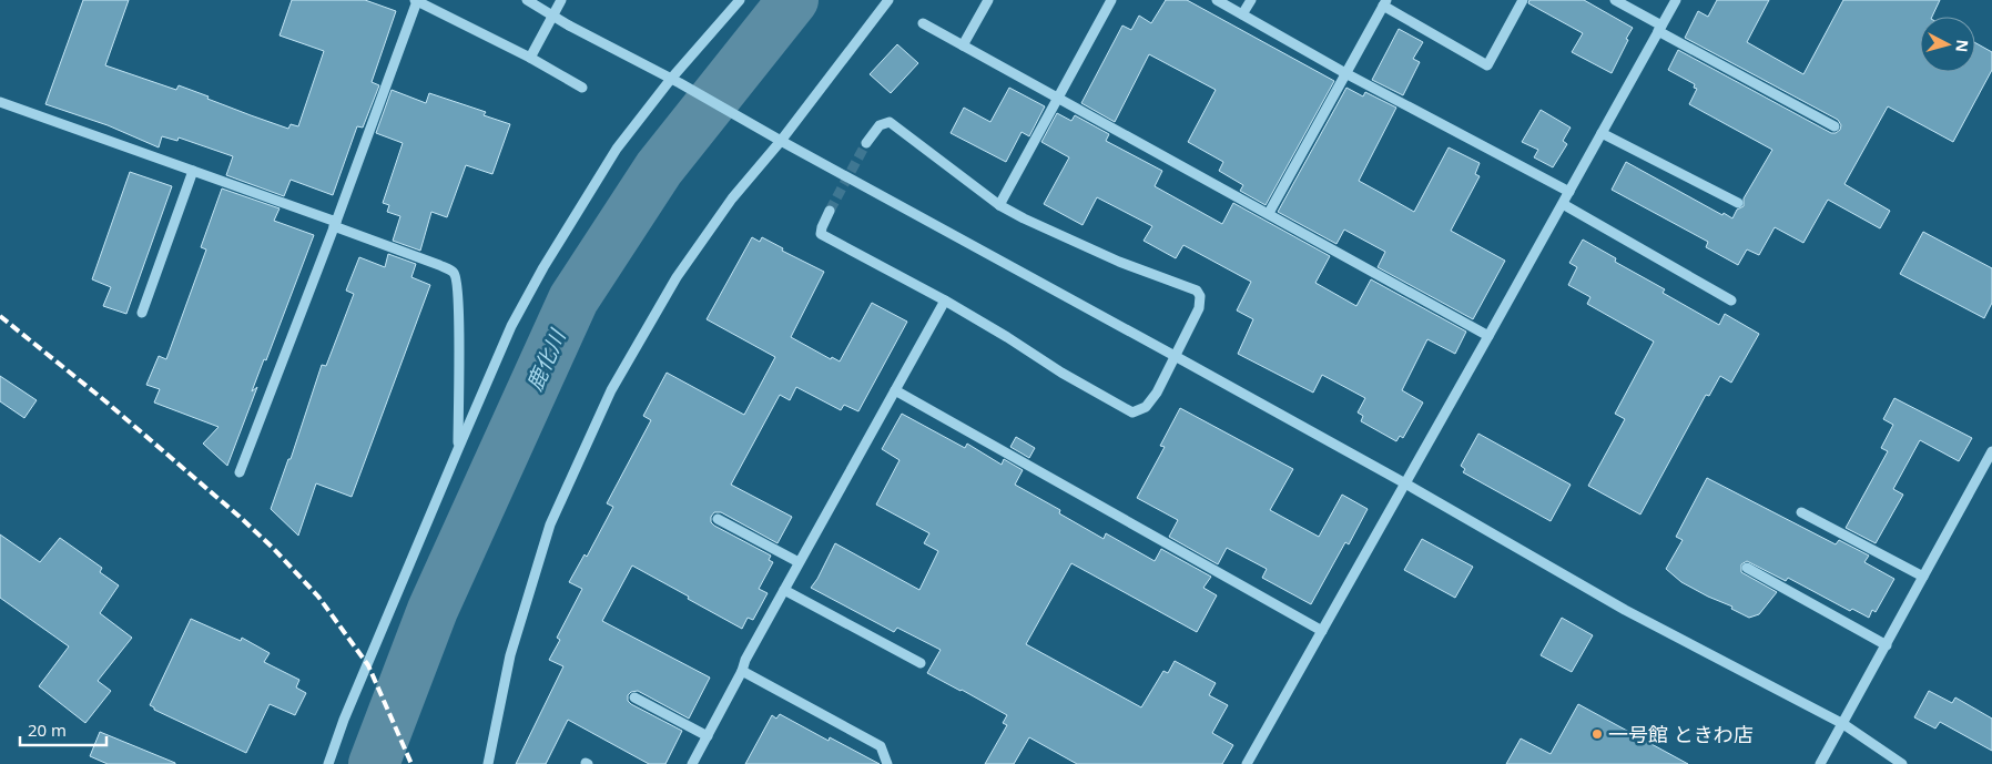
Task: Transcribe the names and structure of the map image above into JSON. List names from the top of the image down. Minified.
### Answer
{"water":["鹿化川"],"places":["一号館 ときわ店"],"scale_bar":"20 m","north":"right"}
